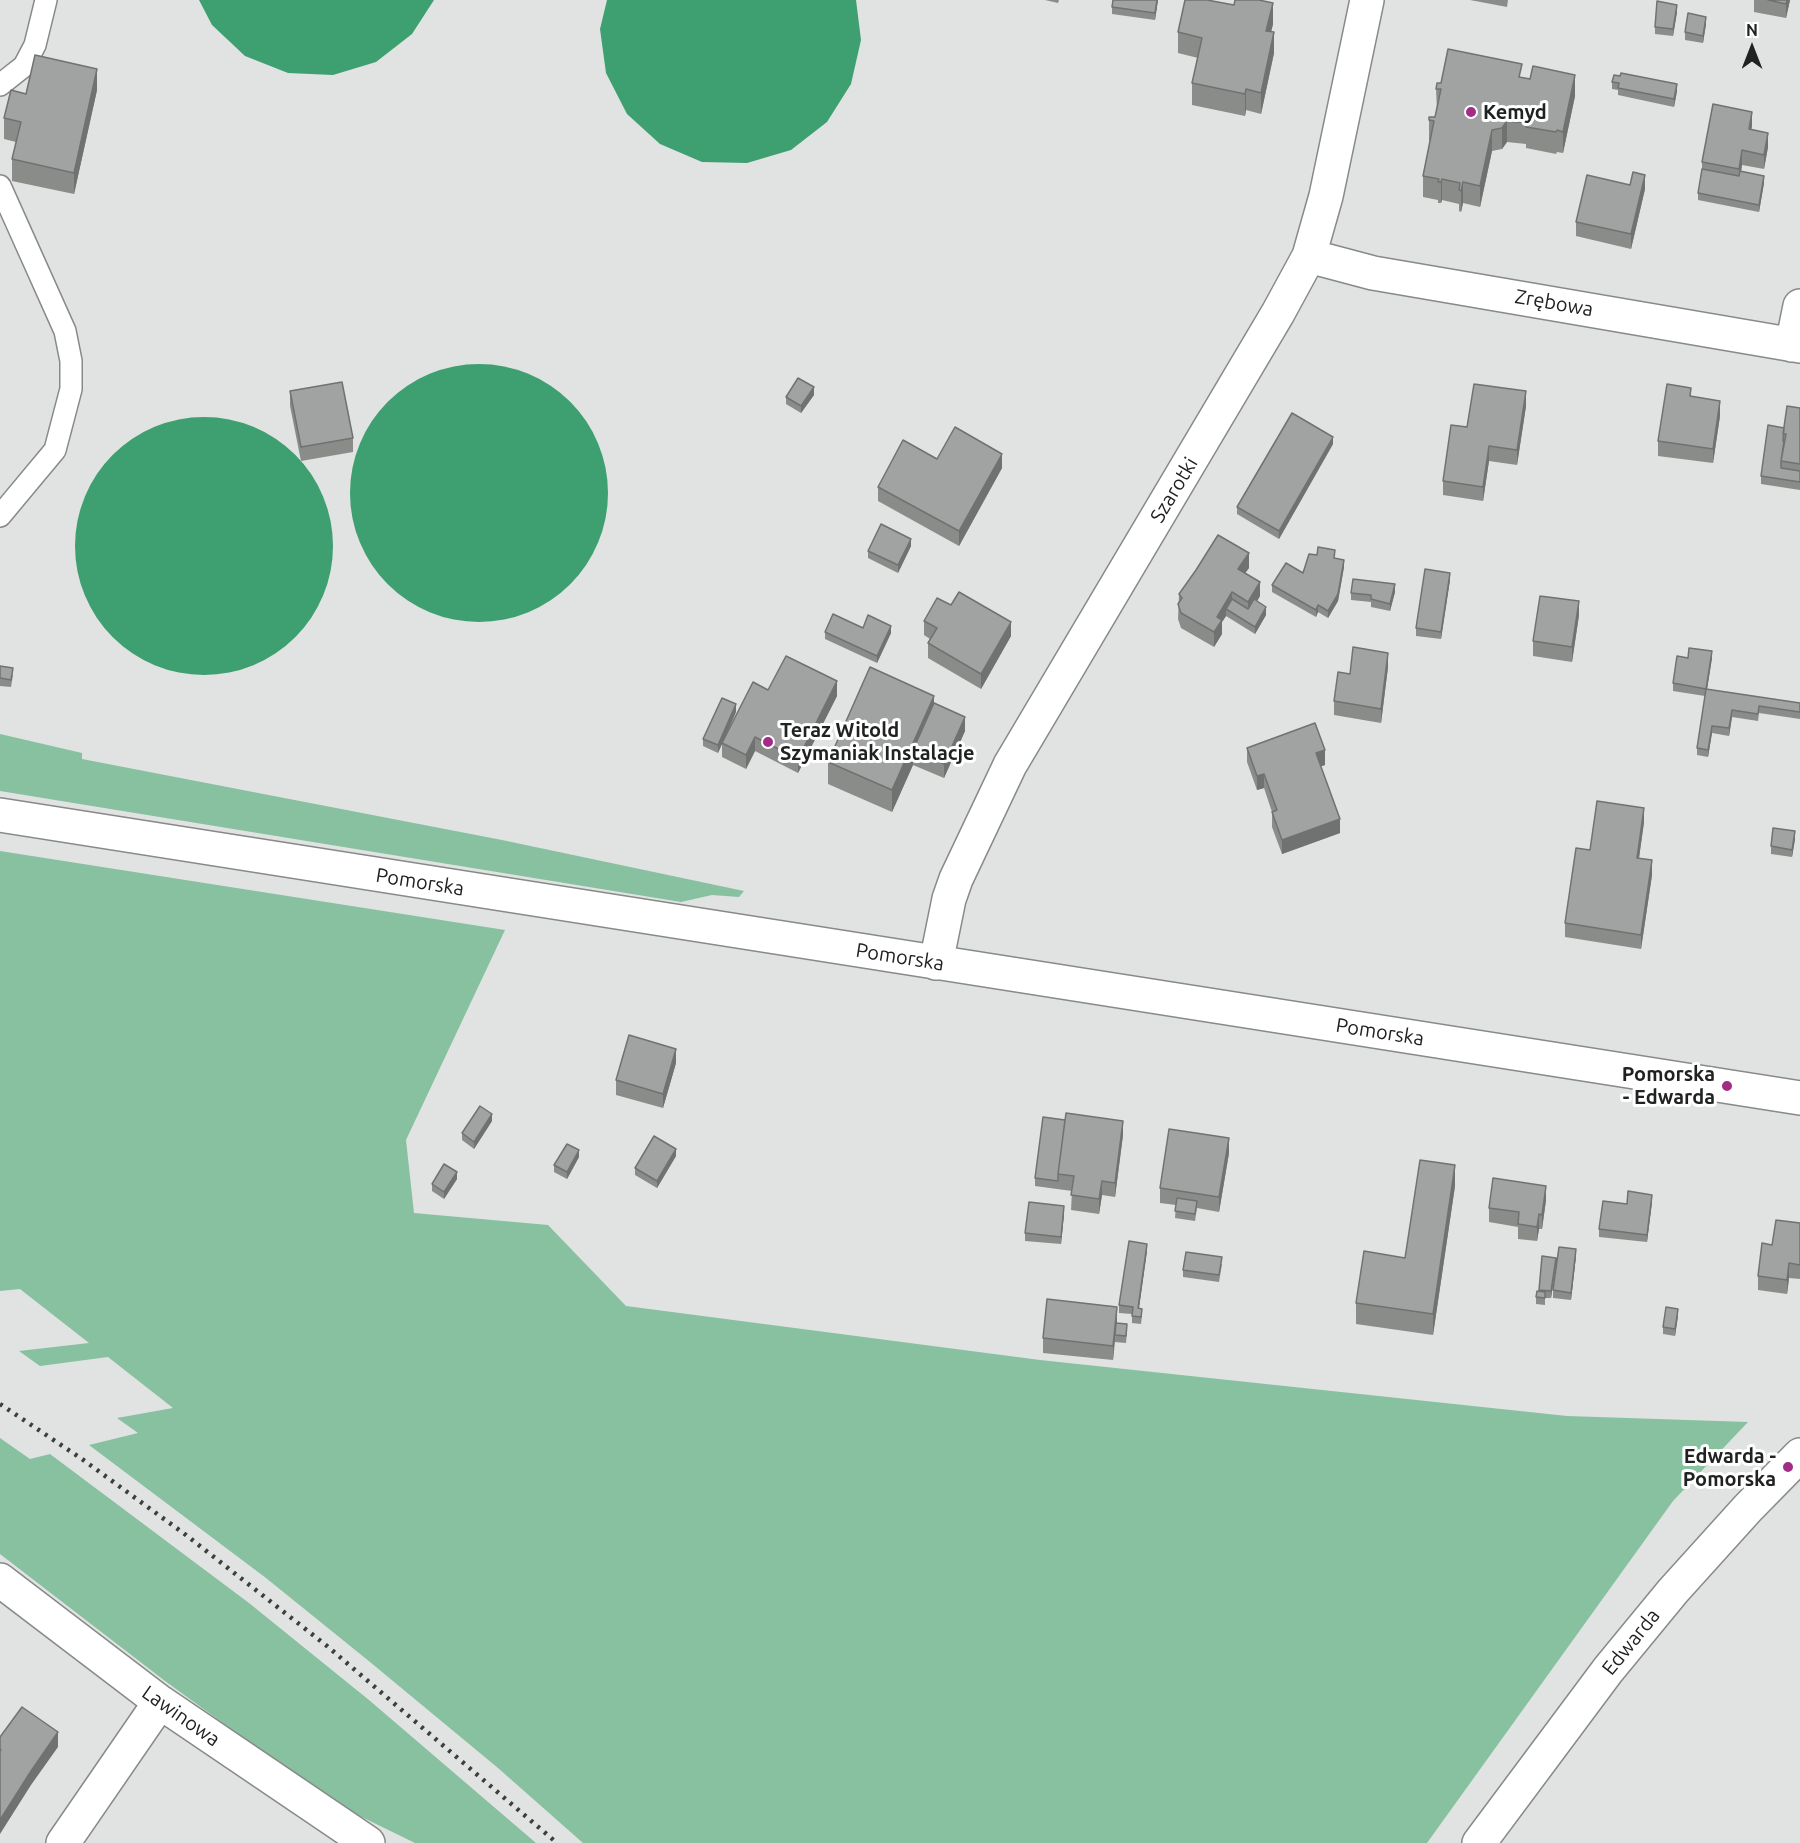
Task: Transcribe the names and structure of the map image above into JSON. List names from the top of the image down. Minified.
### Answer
{"streets":{"street":["Zrębowa","Szarotki","Pomorska","Edwarda","Lawinowa"]},"crossings":[["Zrębowa","Szarotki"],["Szarotki","Pomorska"]],"places":["Kemyd","Teraz Witold Szymaniak Instalacje","Pomorska - Edwarda","Edwarda - Pomorska"],"north":"top"}
